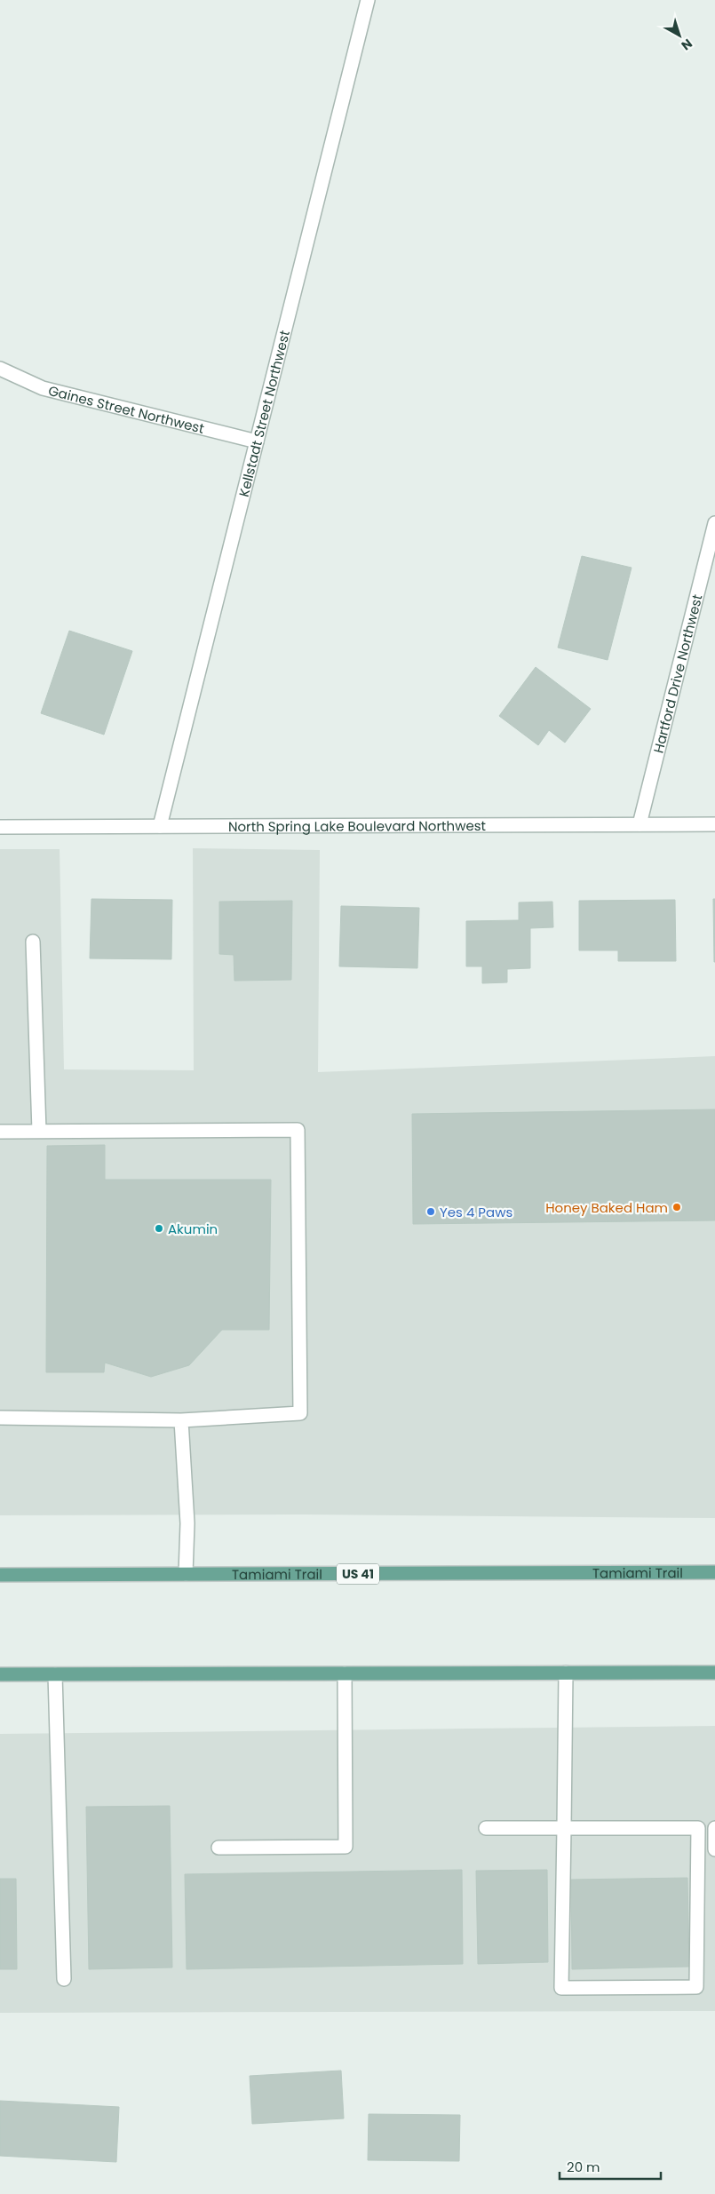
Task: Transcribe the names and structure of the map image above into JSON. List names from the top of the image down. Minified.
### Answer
{"streets":{"main road":["Tamiami Trail","US 41"],"street":["Gaines Street Northwest","Kellstadt Street Northwest","Hartford Drive Northwest","North Spring Lake Boulevard Northwest"]},"crossings":[["Gaines Street Northwest","Kellstadt Street Northwest"],["Kellstadt Street Northwest","North Spring Lake Boulevard Northwest"],["Hartford Drive Northwest","North Spring Lake Boulevard Northwest"]],"places":["Honey Baked Ham","Yes 4 Paws","Akumin"],"scale_bar":"20 m","north":"bottom right"}
